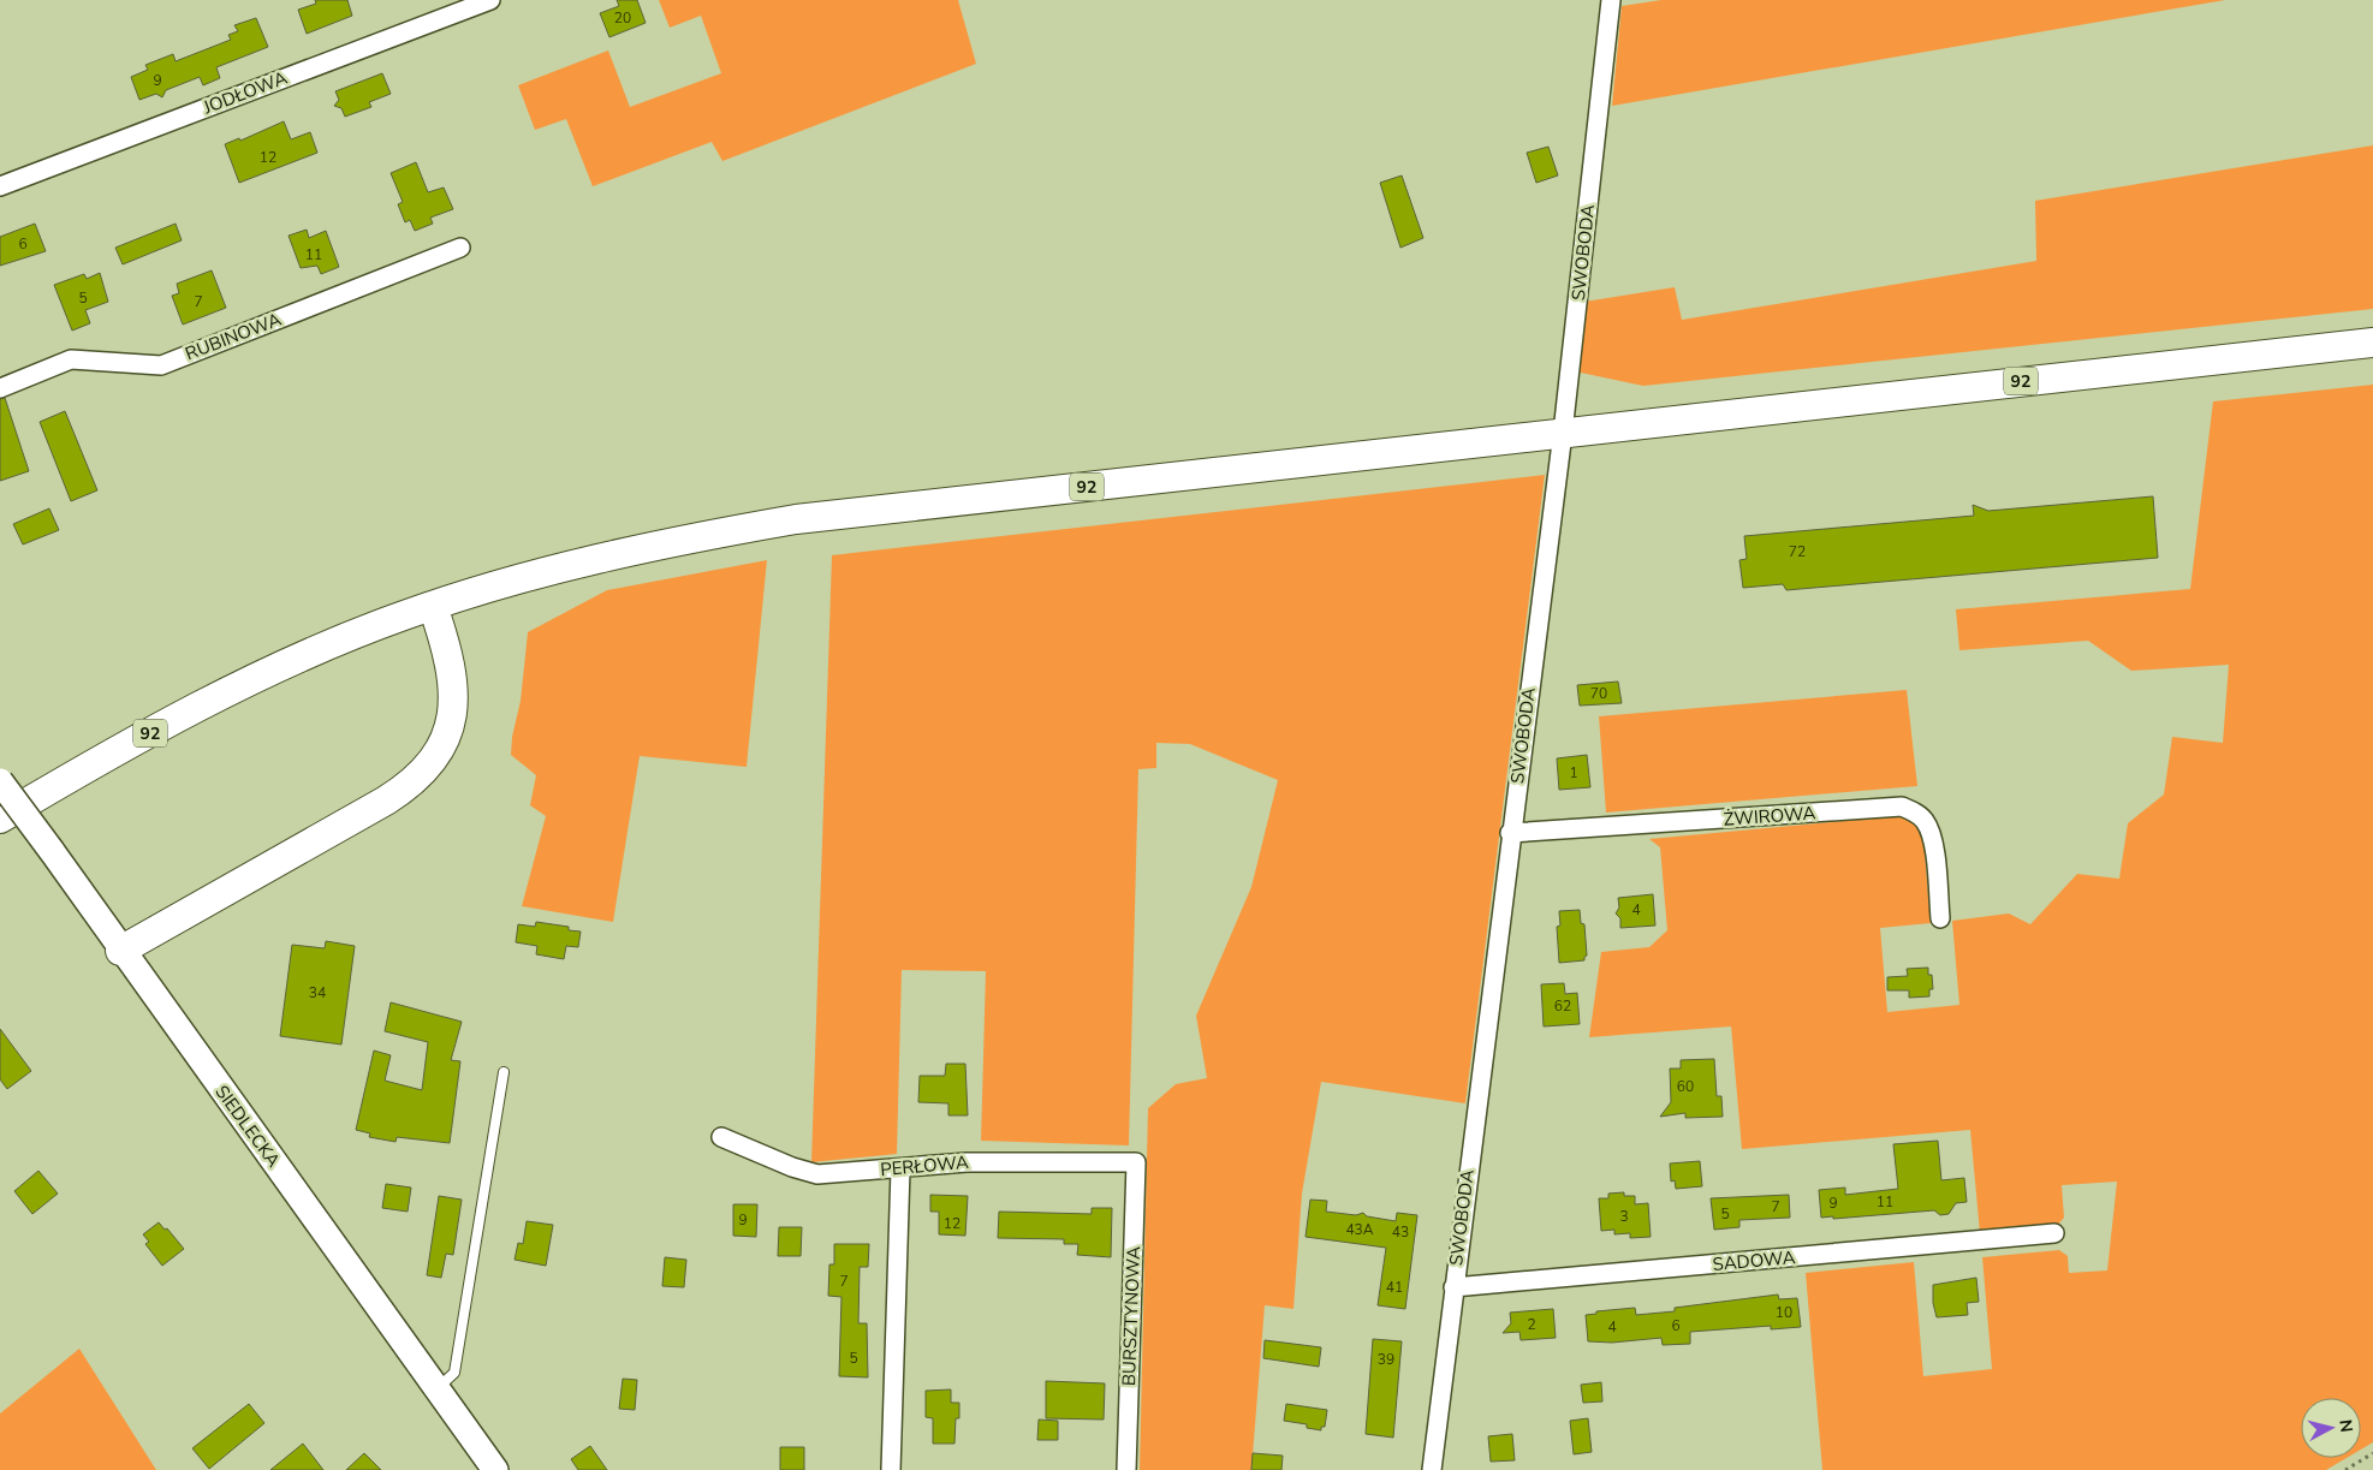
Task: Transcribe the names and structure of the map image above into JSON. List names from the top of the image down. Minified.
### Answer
{"streets":{"main road":["92","SIEDLECKA"],"street":["JODŁOWA","SWOBODA","RUBINOWA","ŻWIROWA","PERŁOWA","SADOWA","BURSZTYNOWA"]},"crossings":[["SWOBODA","92"],["SWOBODA","ŻWIROWA"],["SWOBODA","SADOWA"],["PERŁOWA","BURSZTYNOWA"]],"house_numbers":["20","9","12","6","11","5","7","72","70","1","4","34","62","60","11","9","7","5","3","9","12","43A","43","7","41","10","2","6","4","5","39"],"north":"right"}
